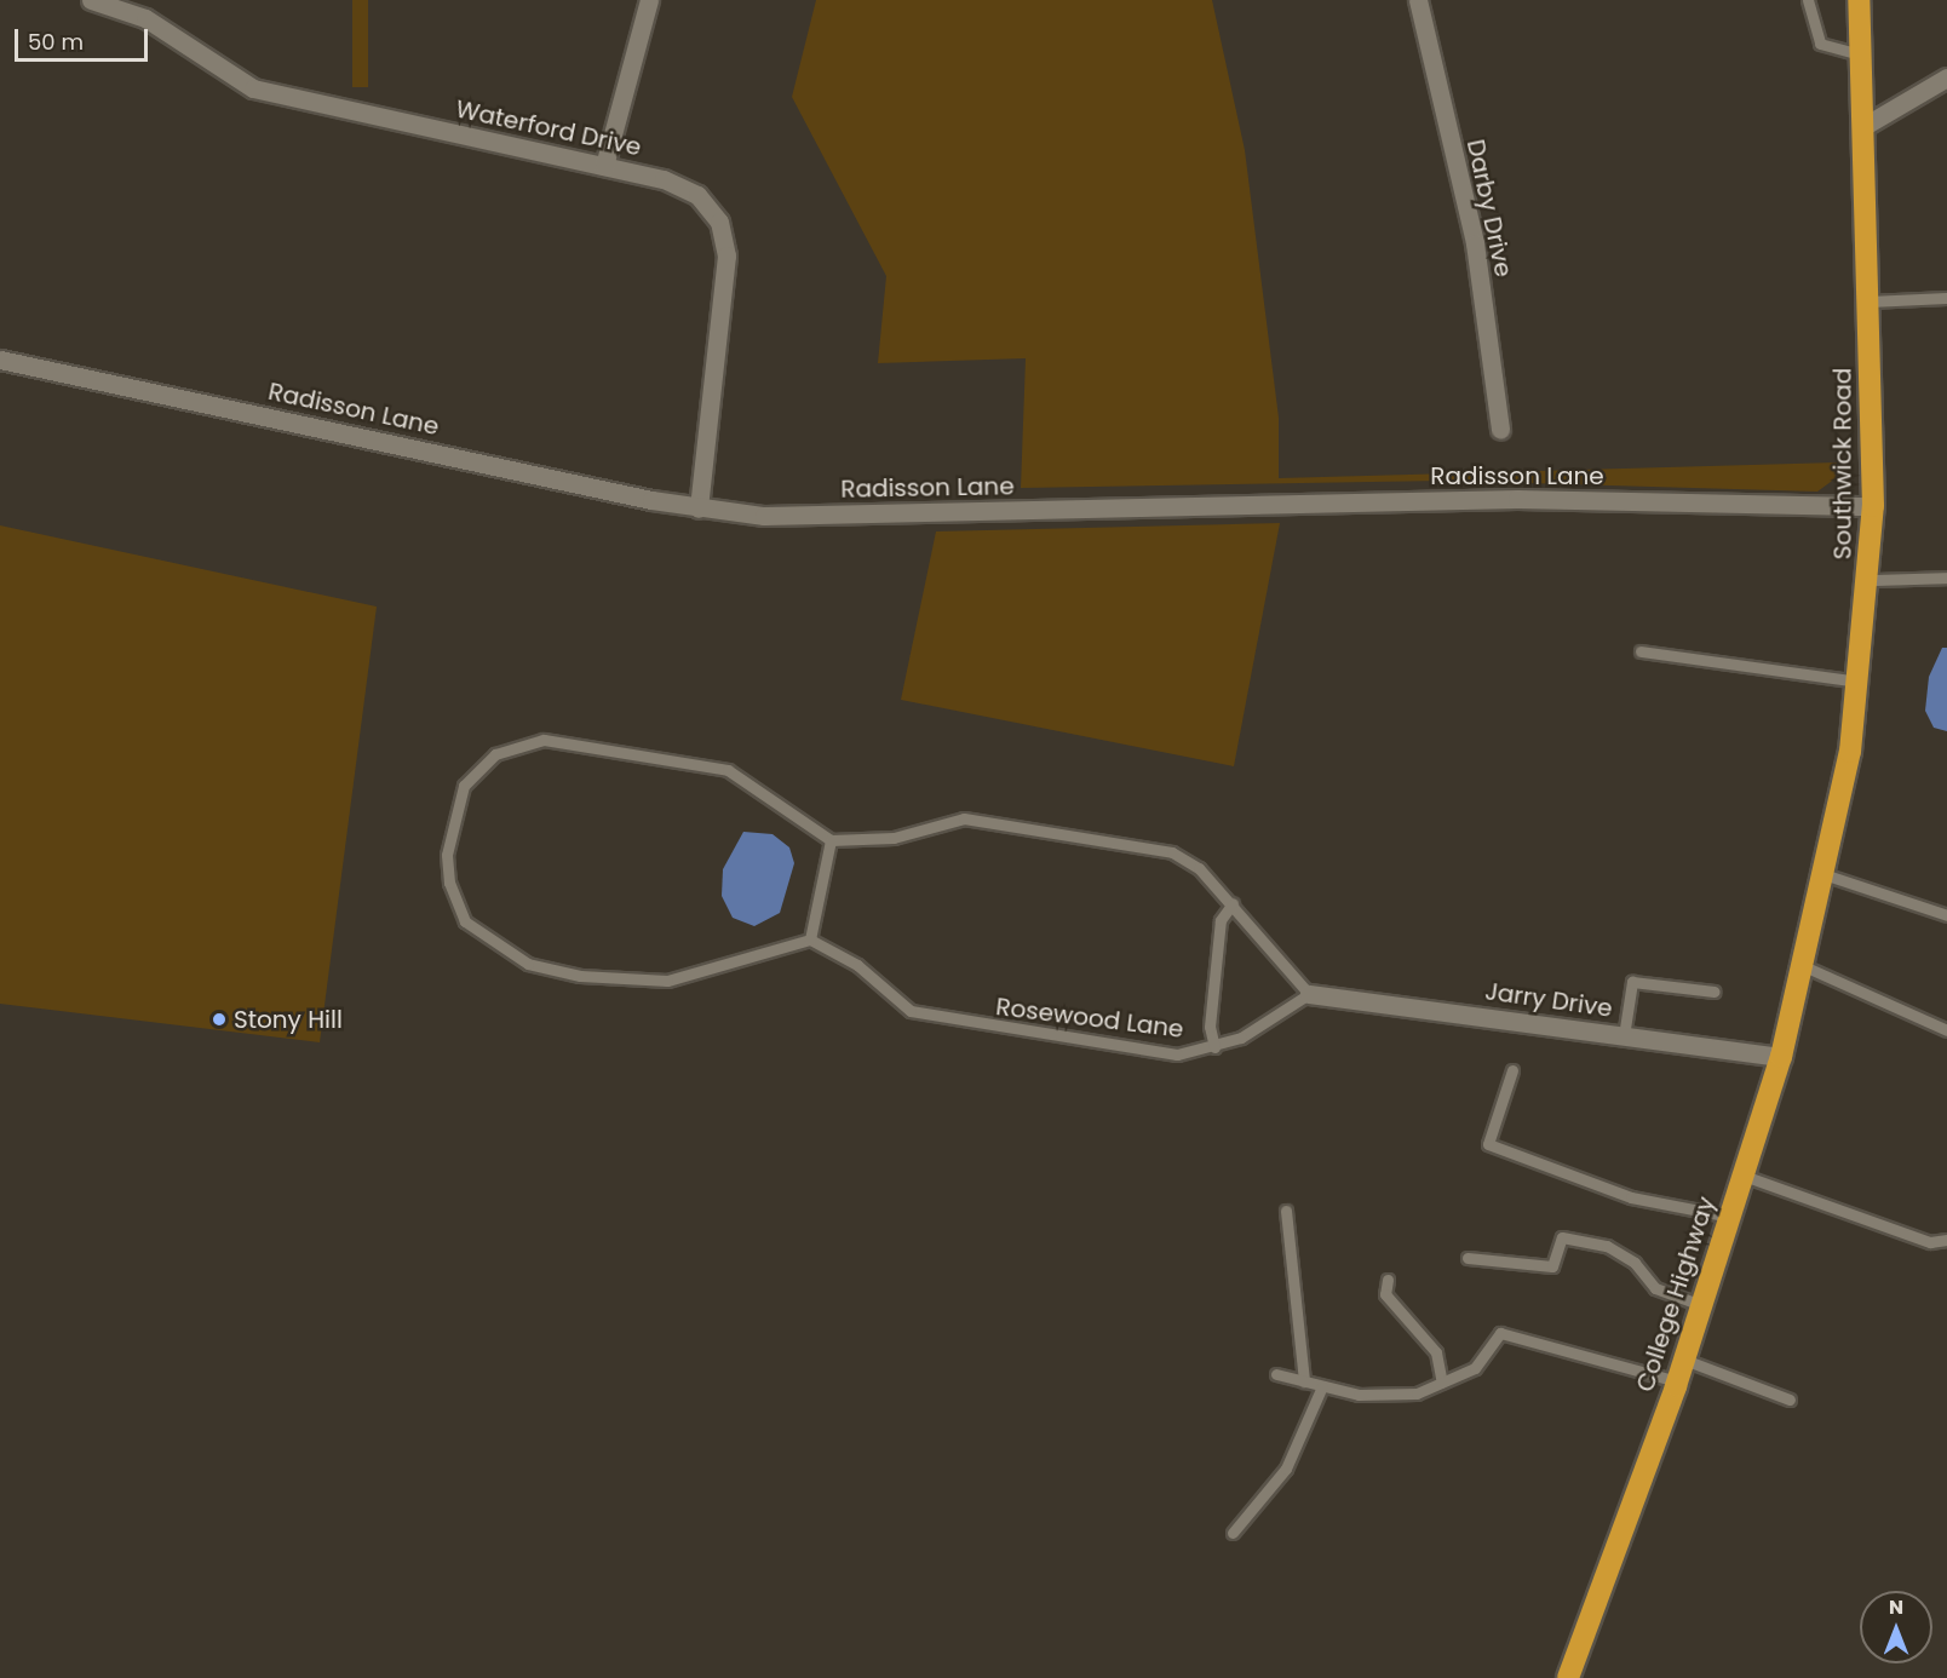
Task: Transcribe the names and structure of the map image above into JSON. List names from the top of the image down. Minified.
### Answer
{"streets":{"highway":["Southwick Road","College Highway"],"street":["Waterford Drive","Darby Drive","Radisson Lane","Jarry Drive"],"lane":["Rosewood Lane"]},"crossings":[["Waterford Drive","Radisson Lane"],["Radisson Lane","Southwick Road"],["Southwick Road","College Highway"],["Jarry Drive","Rosewood Lane"],["Jarry Drive","College Highway"]],"places":["Stony Hill"],"scale_bar":"50 m","north":"top"}
